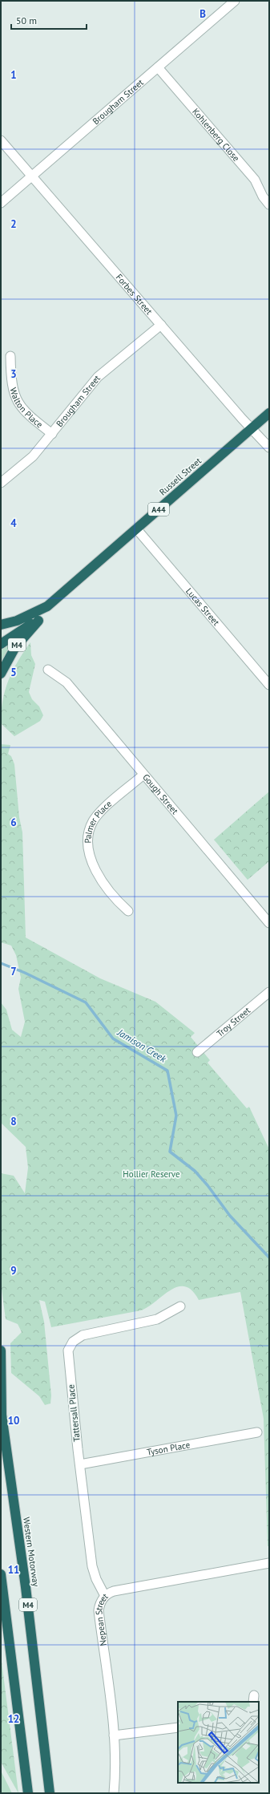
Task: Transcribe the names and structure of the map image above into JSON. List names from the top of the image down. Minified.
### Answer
{"streets":{"highway":["Russell Street","A44","M4","Western Motorway"],"street":["Brougham Street","Kohlenberg Close","Forbes Street","Walton Place","Lucas Street","Gough Street","Palmer Place","Troy Street","Tattersall Place","Tyson Place","Nepean Street"]},"crossings":[["Brougham Street","Kohlenberg Close"],["Brougham Street","Forbes Street"],["Brougham Street","Walton Place"],["Forbes Street","Russell Street"],["Russell Street","Lucas Street"],["Russell Street","M4"],["M4","Western Motorway"],["Gough Street","Palmer Place"],["Tattersall Place","Tyson Place"],["Tattersall Place","Nepean Street"]],"water":["Jamison Creek"],"parks":["Hollier Reserve"],"scale_bar":"50 m","grid":{"columns":["B"],"rows":["1","2","3","4","5","6","7","8","9","10","11","12"]}}
